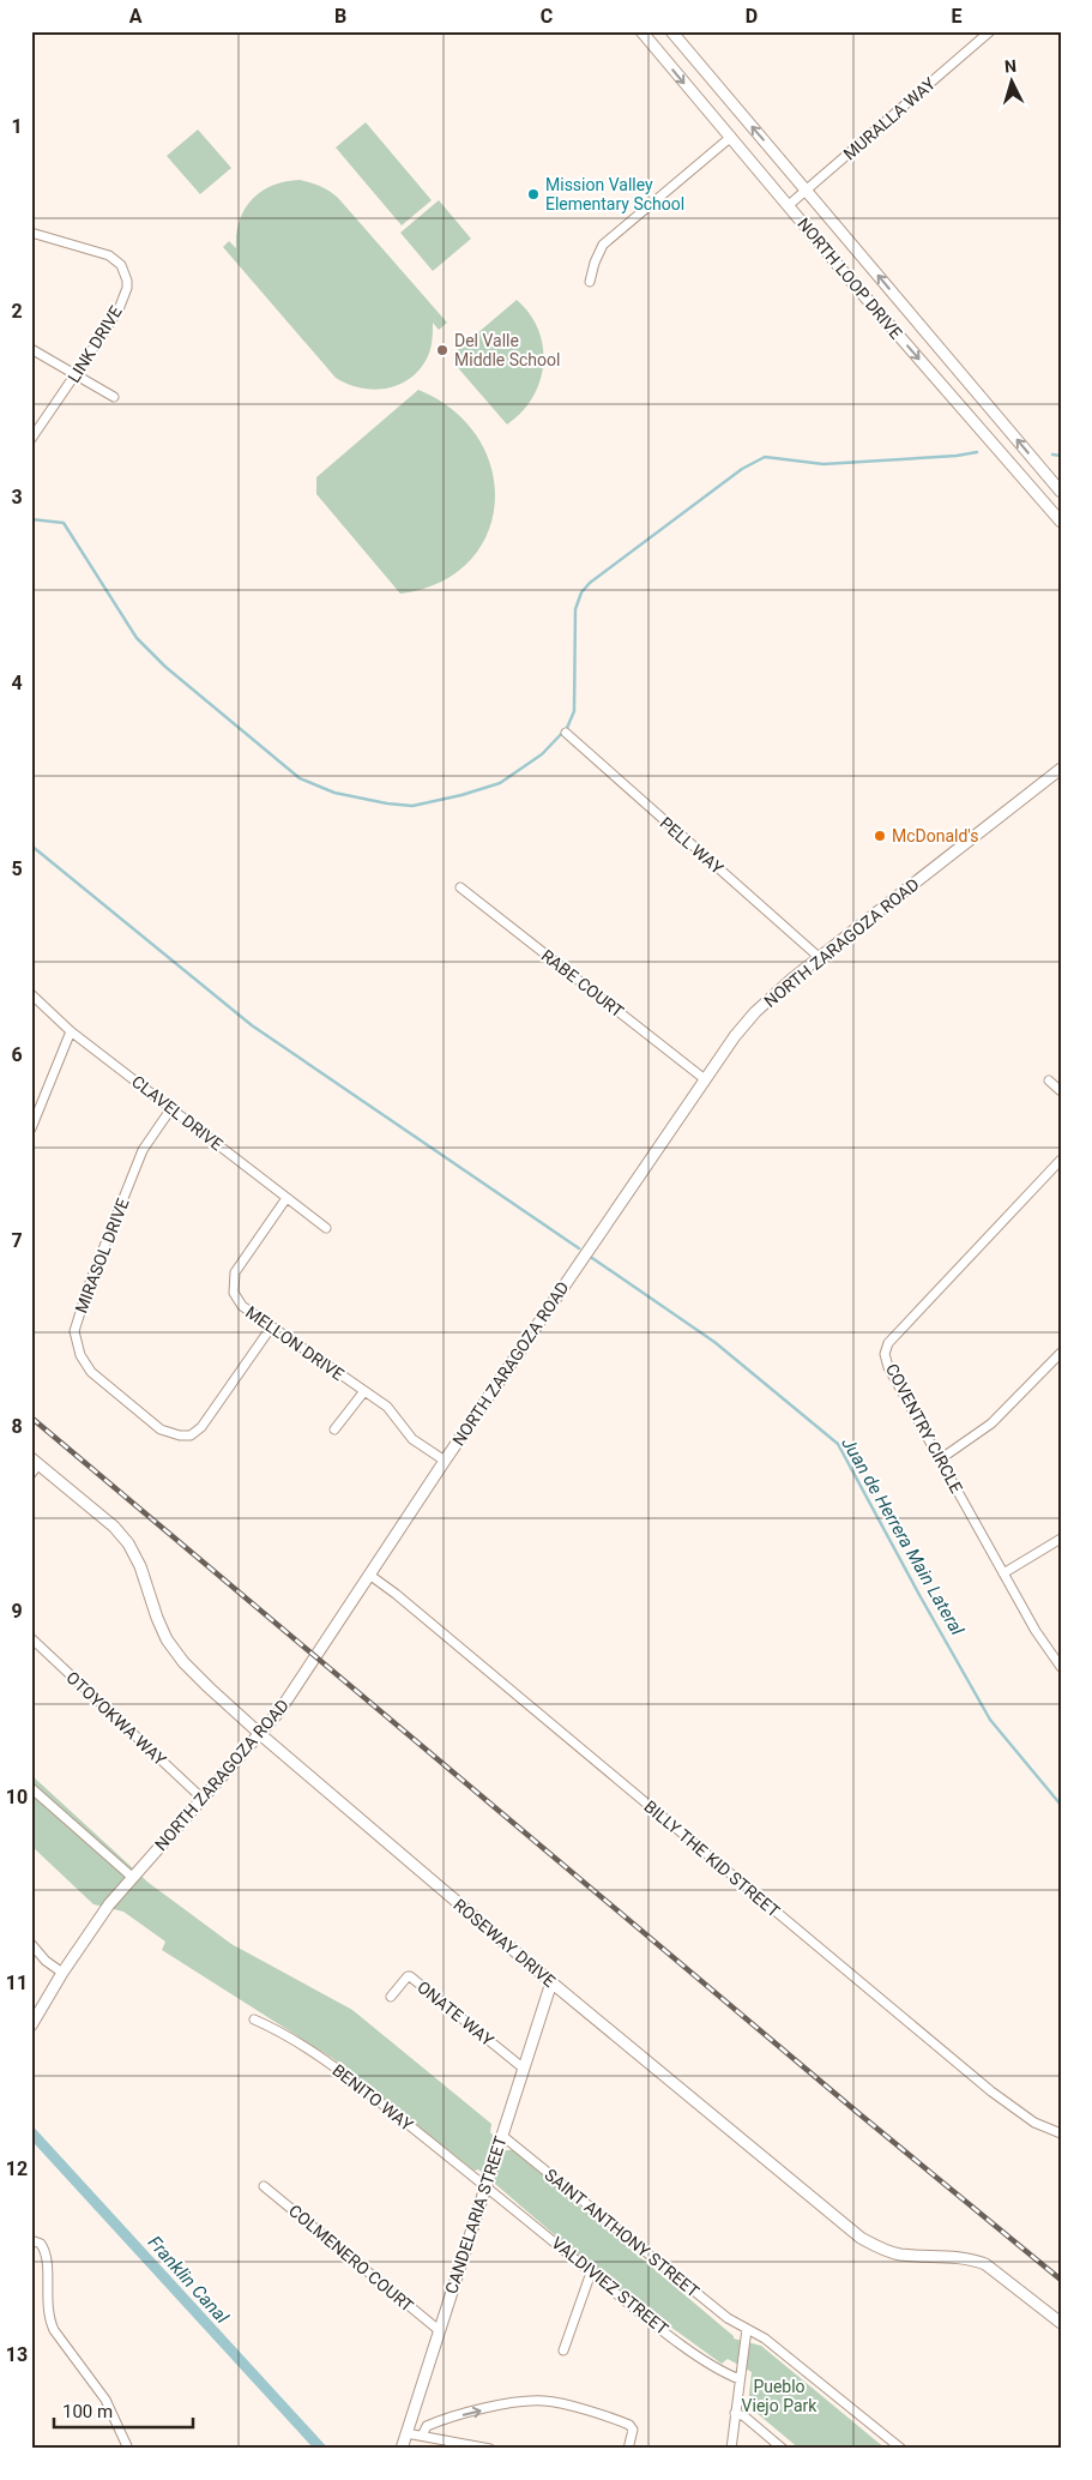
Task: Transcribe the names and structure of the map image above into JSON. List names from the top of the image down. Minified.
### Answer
{"streets":{"main road":["NORTH LOOP DRIVE","NORTH ZARAGOZA ROAD","ROSEWAY DRIVE","CANDELARIA STREET"],"street":["MURALLA WAY","LINK DRIVE","PELL WAY","RABE COURT","CLAVEL DRIVE","MIRASOL DRIVE","MELLON DRIVE","COVENTRY CIRCLE","OTOYOKWA WAY","BILLY THE KID STREET","ONATE WAY","BENITO WAY","SAINT ANTHONY STREET","COLMENERO COURT","VALDIVIEZ STREET"]},"crossings":[["MURALLA WAY","NORTH LOOP DRIVE"],["PELL WAY","NORTH ZARAGOZA ROAD"],["NORTH ZARAGOZA ROAD","RABE COURT"],["NORTH ZARAGOZA ROAD","MELLON DRIVE"],["NORTH ZARAGOZA ROAD","OTOYOKWA WAY"],["NORTH ZARAGOZA ROAD","BILLY THE KID STREET"],["NORTH ZARAGOZA ROAD","ROSEWAY DRIVE"],["CLAVEL DRIVE","MIRASOL DRIVE"],["CLAVEL DRIVE","MELLON DRIVE"],["MIRASOL DRIVE","MELLON DRIVE"],["ROSEWAY DRIVE","CANDELARIA STREET"],["ONATE WAY","CANDELARIA STREET"],["BENITO WAY","CANDELARIA STREET"],["BENITO WAY","VALDIVIEZ STREET"],["CANDELARIA STREET","SAINT ANTHONY STREET"],["CANDELARIA STREET","COLMENERO COURT"],["CANDELARIA STREET","VALDIVIEZ STREET"]],"water":["Juan de Herrera Main Lateral","Franklin Canal"],"parks":["Pueblo Viejo Park"],"places":["Mission Valley Elementary School","Del Valle Middle School","McDonald's"],"scale_bar":"100 m","north":"top","grid":{"columns":["A","B","C","D","E"],"rows":["1","2","3","4","5","6","7","8","9","10","11","12","13"]}}
